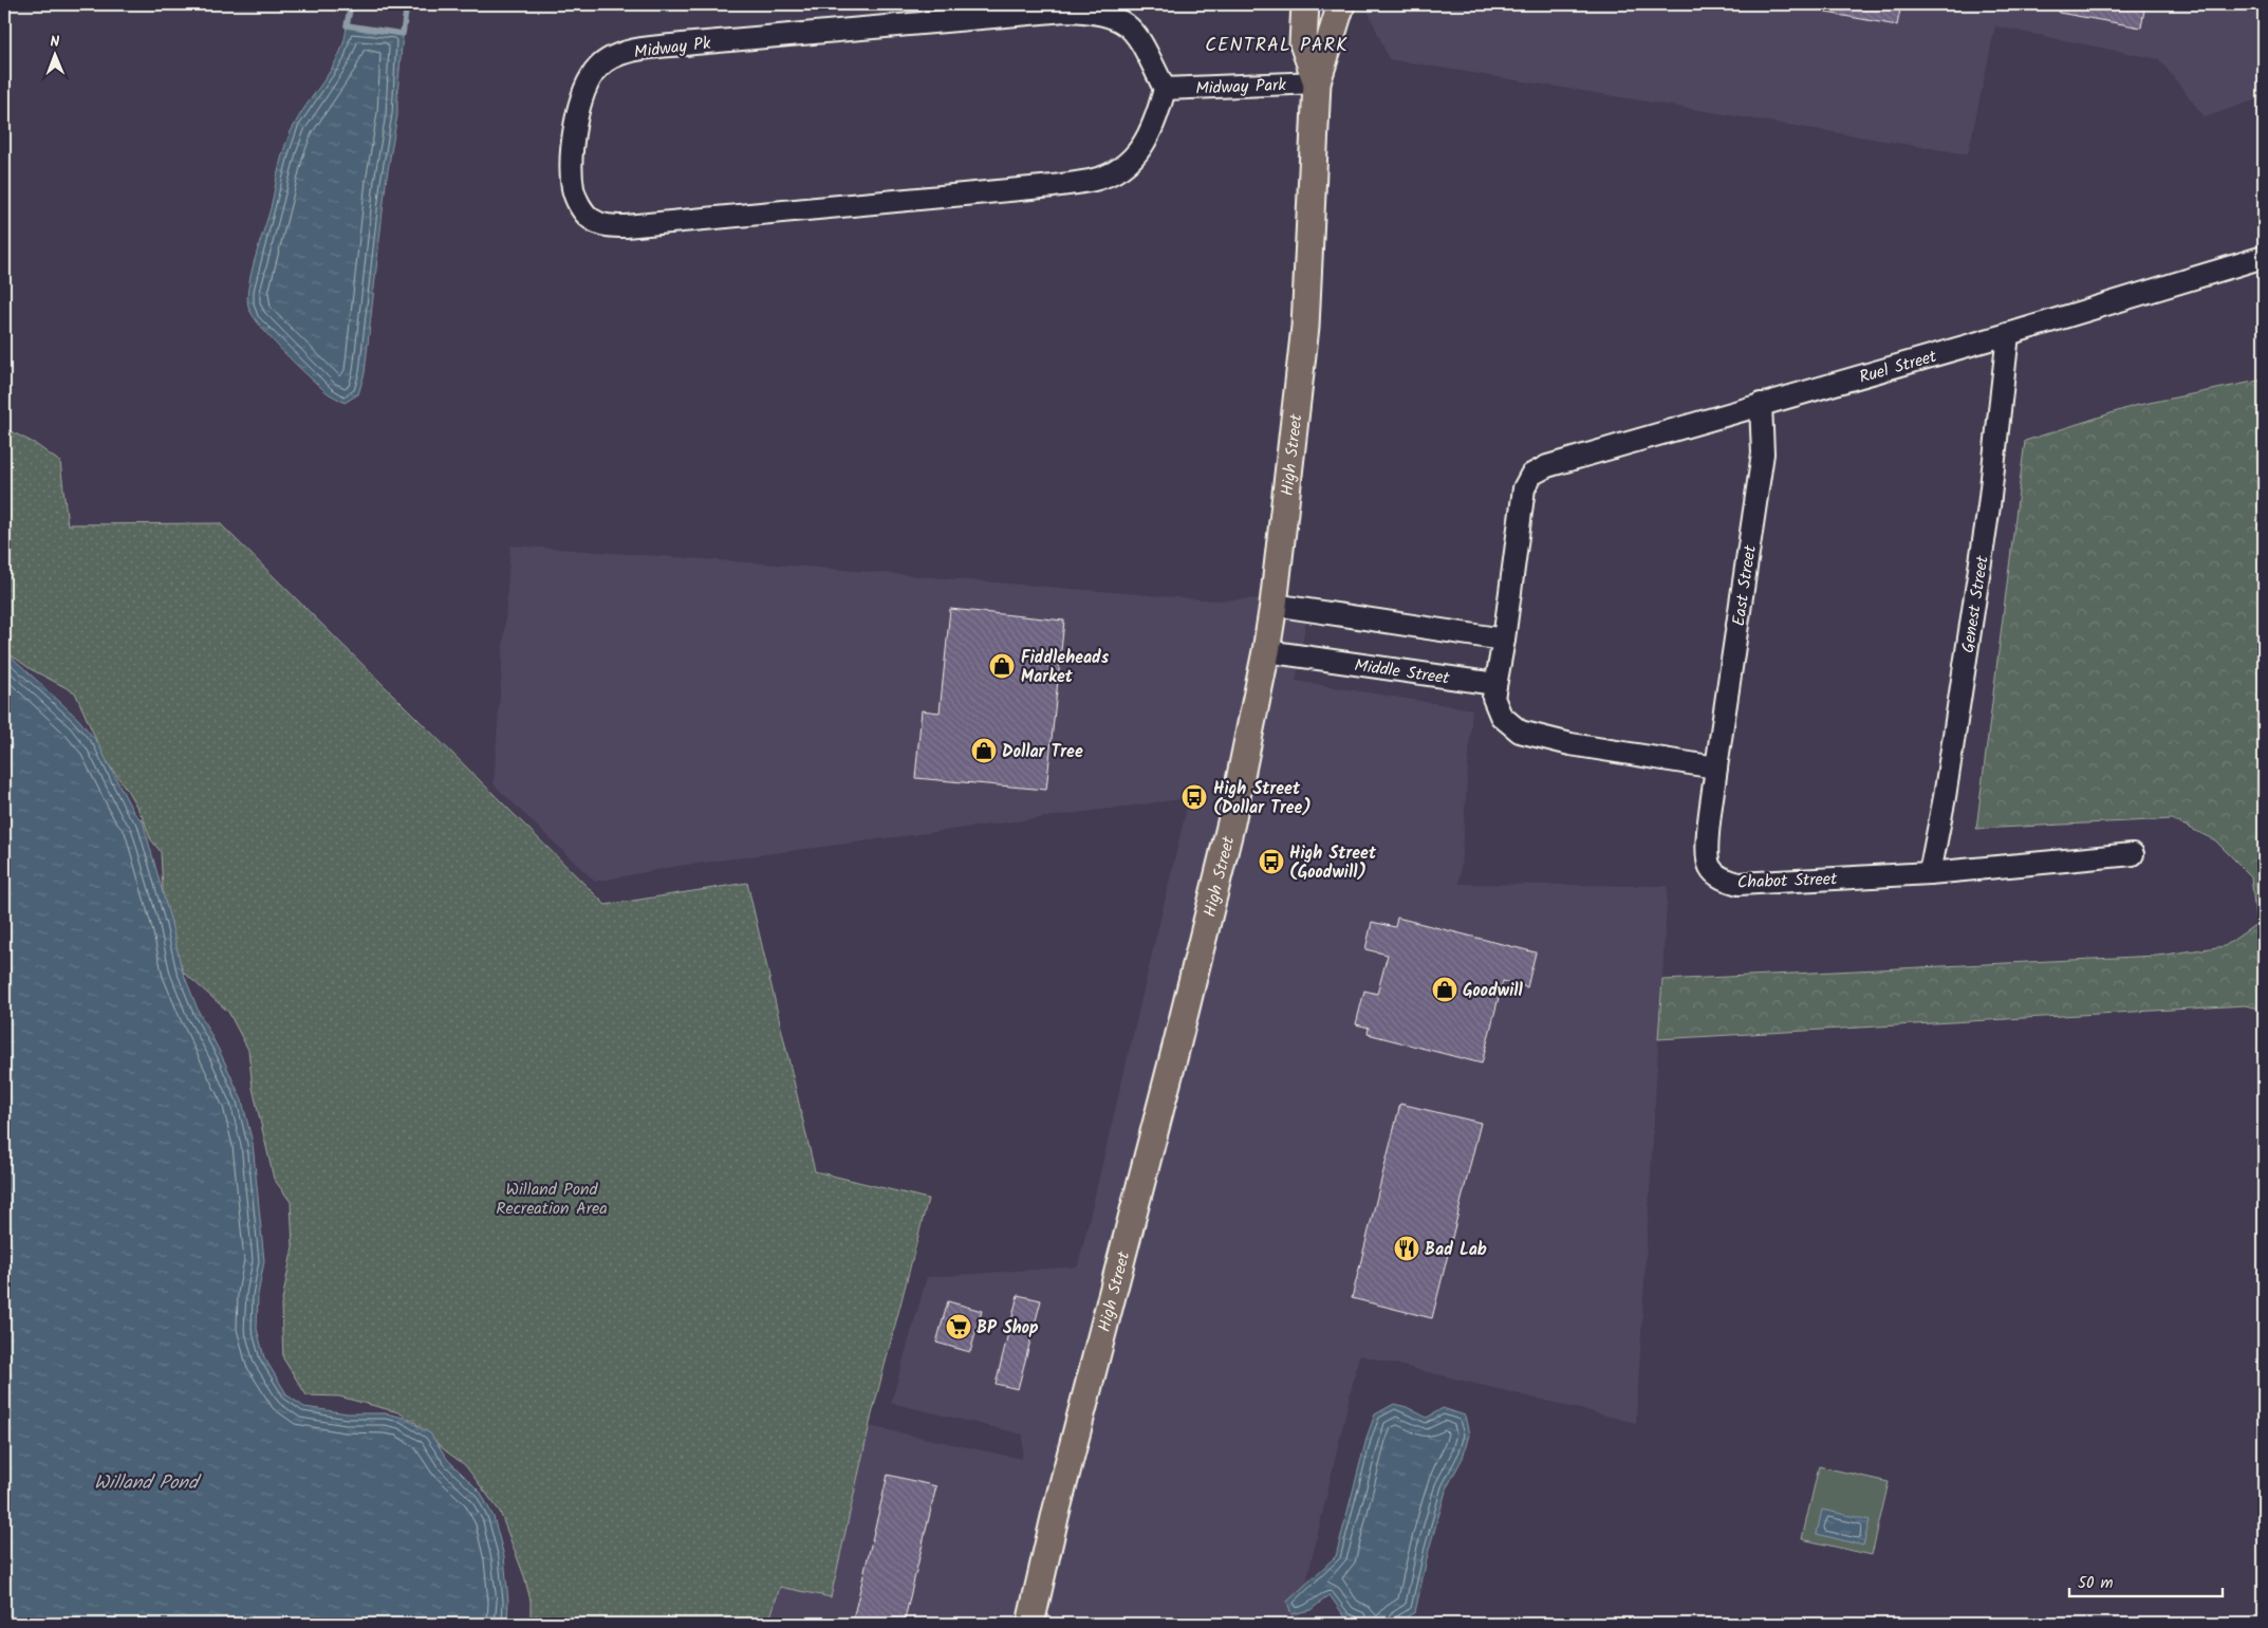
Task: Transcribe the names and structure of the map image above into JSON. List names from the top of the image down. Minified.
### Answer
{"streets":{"main road":["High Street"],"street":["Midway Pk","Midway Park","Ruel Street","East Street","Genest Street","Middle Street","Chabot Street"]},"crossings":[["Midway Pk","Midway Park"],["Midway Park","High Street"],["Ruel Street","East Street"],["Ruel Street","Genest Street"],["High Street","Middle Street"],["East Street","Chabot Street"],["Genest Street","Chabot Street"]],"districts":["CENTRAL PARK"],"water":["Willand Pond"],"parks":["Willand Pond Recreation Area"],"places":{"shop":["Fiddleheads Market","Dollar Tree","Goodwill"],"bus stop":["High Street (Dollar Tree)","High Street (Goodwill)"],"restaurant":["Bad Lab"],"supermarket":["BP Shop"]},"scale_bar":"50 m","north":"top"}
